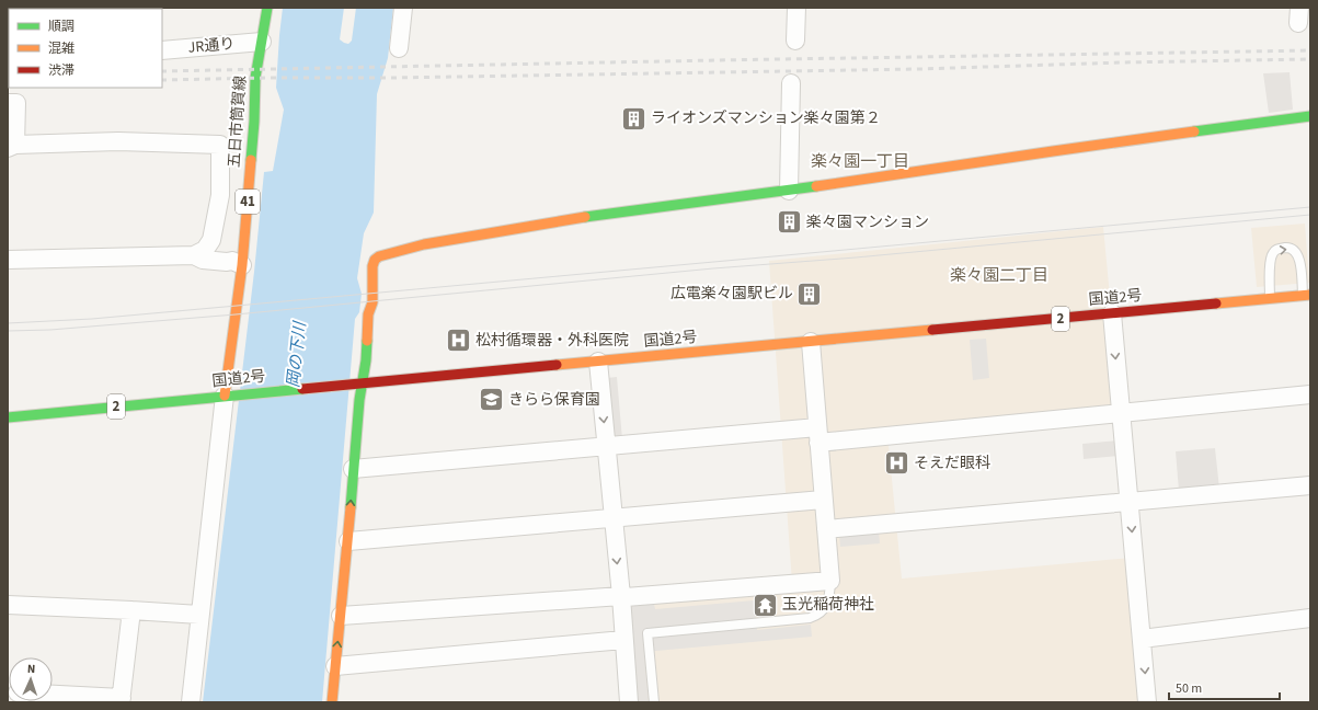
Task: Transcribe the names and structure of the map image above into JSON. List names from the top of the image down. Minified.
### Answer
{"streets":{"main road":["五日市筒賀線","41","国道2号","2"],"street":["JR通り"]},"crossings":[["JR通り","五日市筒賀線"],["五日市筒賀線","国道2号"]],"districts":["楽々園一丁目","楽々園二丁目"],"water":["岡の下川"],"places":{"building":["ライオンズマンション楽々園第２","楽々園マンション","広電楽々園駅ビル"],"hospital":["松村循環器・外科医院","そえだ眼科"],"school or university":["きらら保育園"],"temple":["玉光稲荷神社"]},"legend":["順調","混雑","渋滞"],"scale_bar":"50 m","north":"top"}
